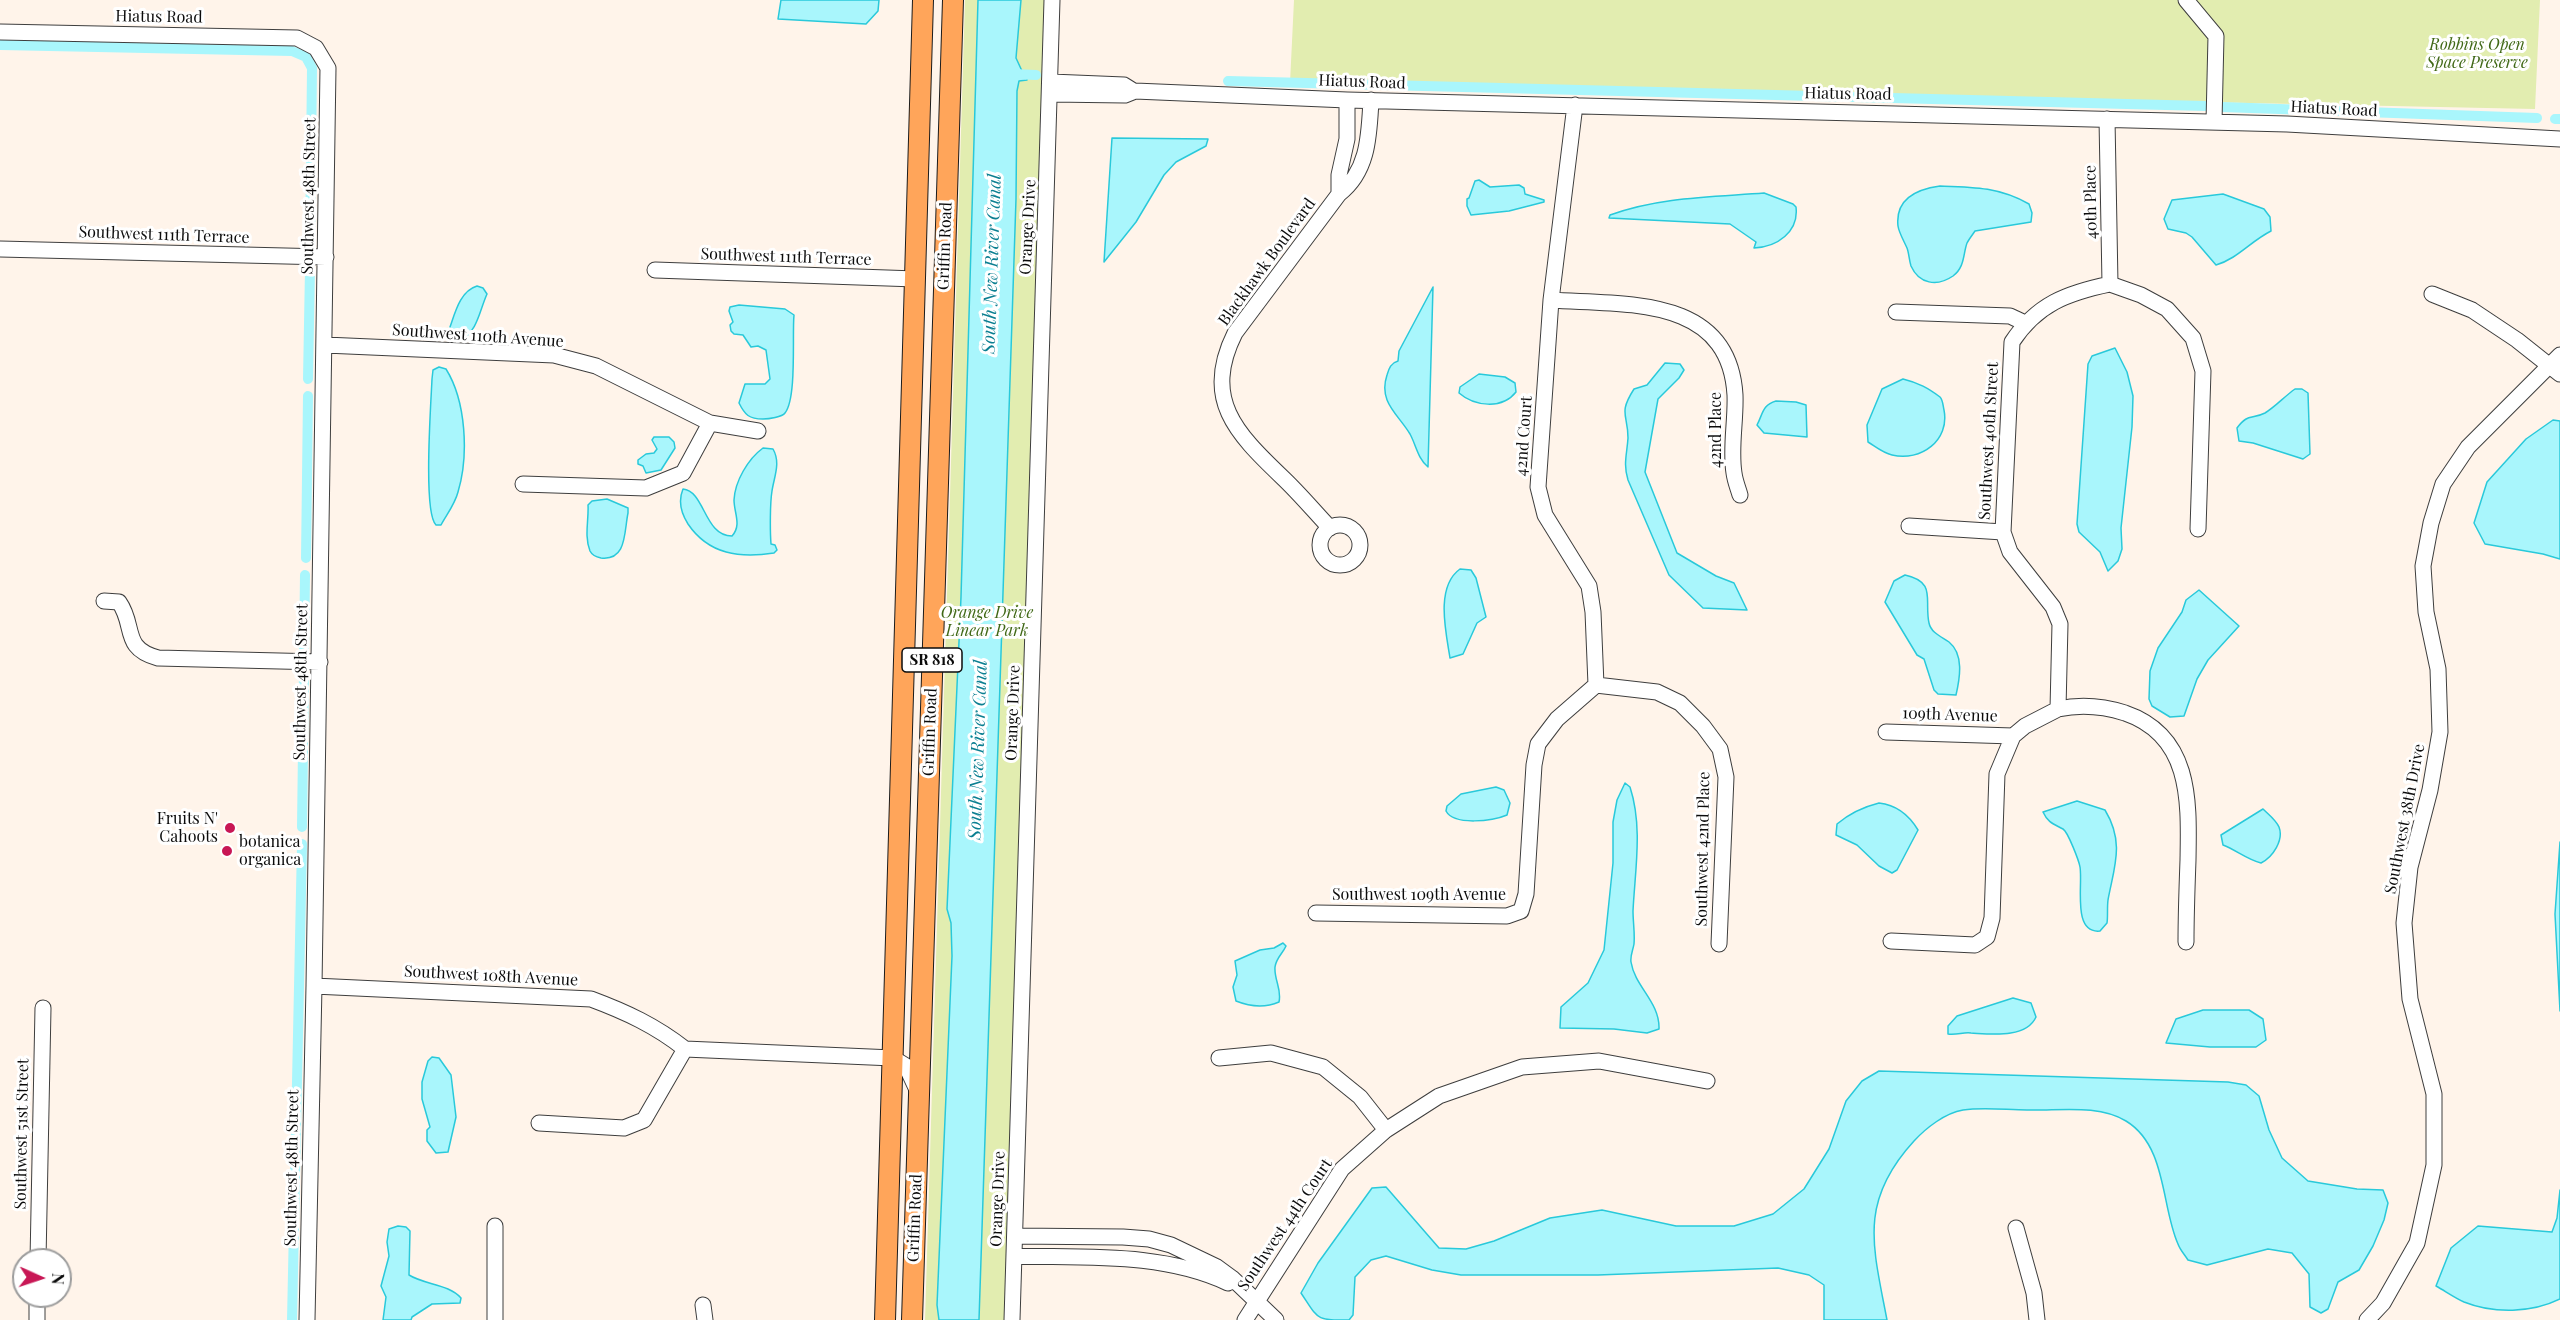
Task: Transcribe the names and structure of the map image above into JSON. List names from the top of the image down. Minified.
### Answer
{"streets":{"main road":["Griffin Road","SR 818"],"street":["Hiatus Road","Southwest 48th Street","40th Place","Orange Drive","Southwest 111th Terrace","Blackhawk Boulevard","Southwest 110th Avenue","42nd Place","42nd Court","Southwest 40th Street","109th Avenue","Southwest 38th Drive","Southwest 42nd Place","Southwest 109th Avenue","Southwest 108th Avenue","Southwest 51st Street","Southwest 44th Court"]},"crossings":[["Hiatus Road","Southwest 48th Street"],["Hiatus Road","40th Place"],["Hiatus Road","Orange Drive"],["Hiatus Road","Blackhawk Boulevard"],["Hiatus Road","42nd Court"],["Southwest 48th Street","Southwest 111th Terrace"],["Southwest 48th Street","Southwest 110th Avenue"],["Southwest 48th Street","Southwest 108th Avenue"],["40th Place","Southwest 40th Street"],["Southwest 111th Terrace","Griffin Road"],["42nd Place","42nd Court"],["42nd Court","Southwest 42nd Place"],["42nd Court","Southwest 109th Avenue"],["Southwest 42nd Place","Southwest 109th Avenue"]],"water":["South New River Canal"],"parks":["Robbins Open Space Preserve","Orange Drive Linear Park"],"places":["Fruits N' Cahoots","botanica organica"],"north":"right"}
